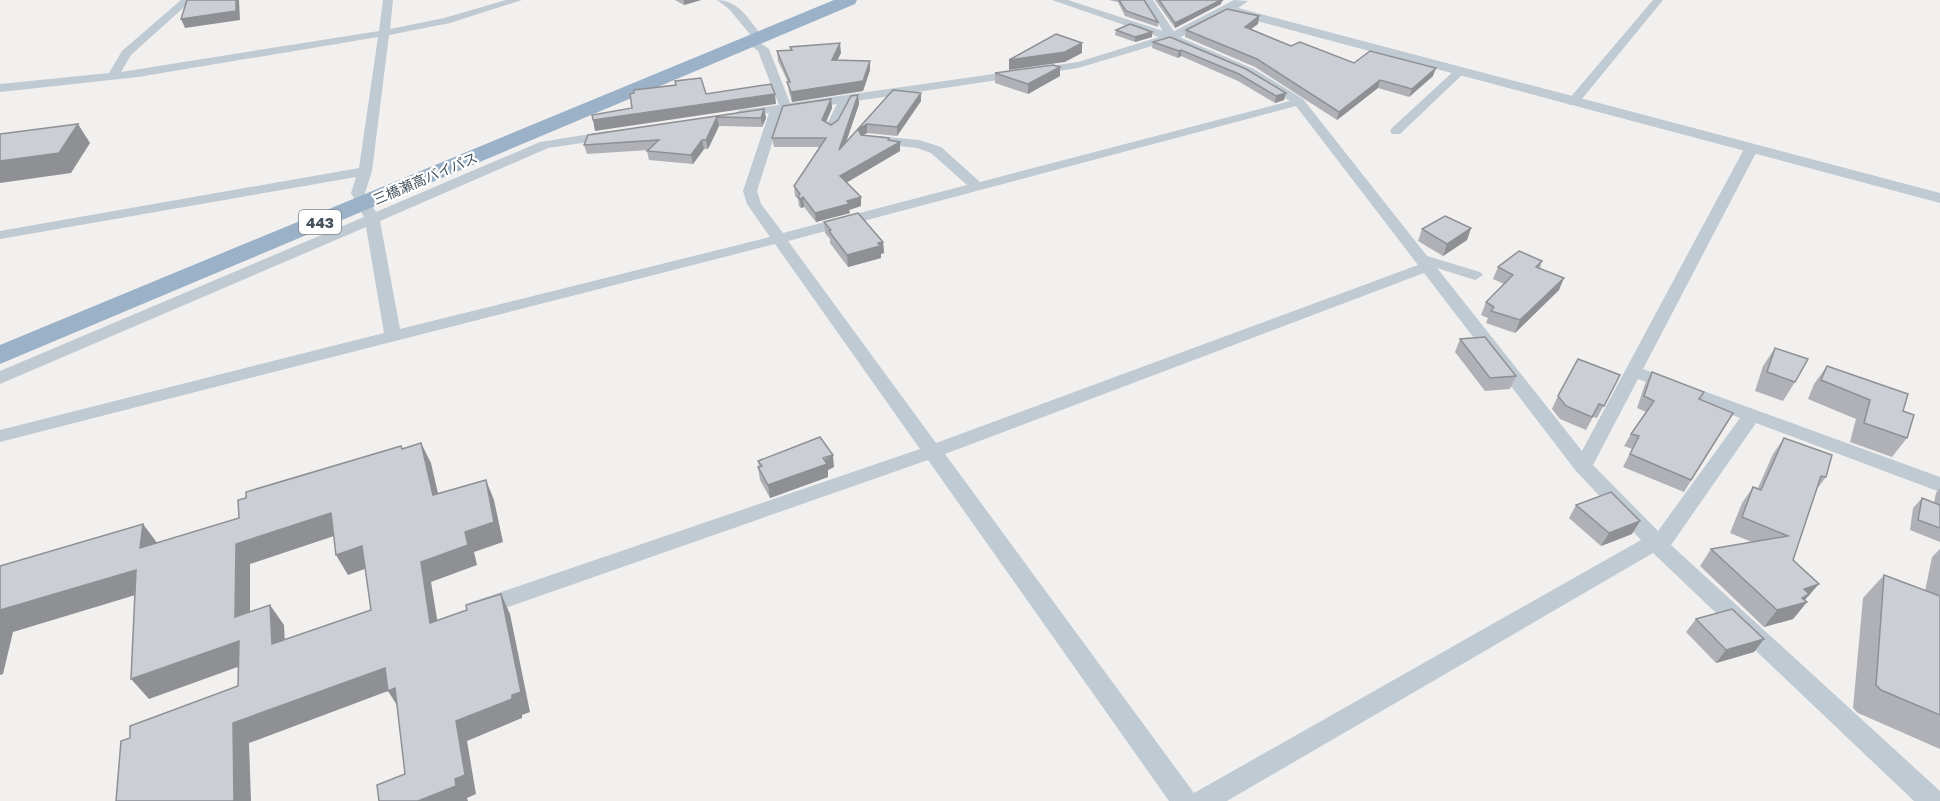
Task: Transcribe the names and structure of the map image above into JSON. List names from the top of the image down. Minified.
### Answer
{"streets":{"highway":["三橋瀬高バイパス","443"]}}
